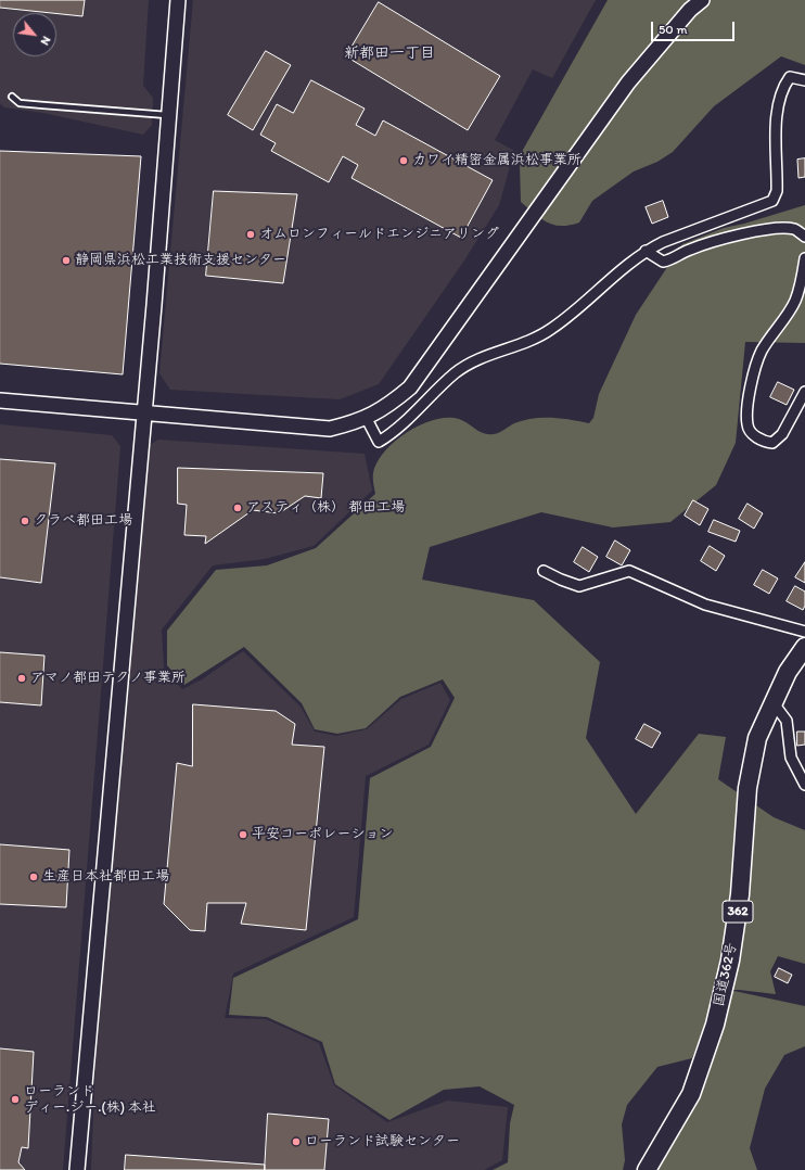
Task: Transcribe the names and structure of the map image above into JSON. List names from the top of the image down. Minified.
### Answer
{"streets":{"highway":["362","国道362号"]},"districts":["新都田一丁目"],"places":["カワイ精密金属浜松事業所","オムロンフィールドエンジニアリング","静岡県浜松工業技術支援センター","アスティ（株） 都田工場","クラベ都田工場","アマノ都田テクノ事業所","平安コーポレーション","生産日本社都田工場","ローランド ディー.ジー.(株) 本社","ローランド試験センター"],"scale_bar":"50 m","north":"bottom right"}
